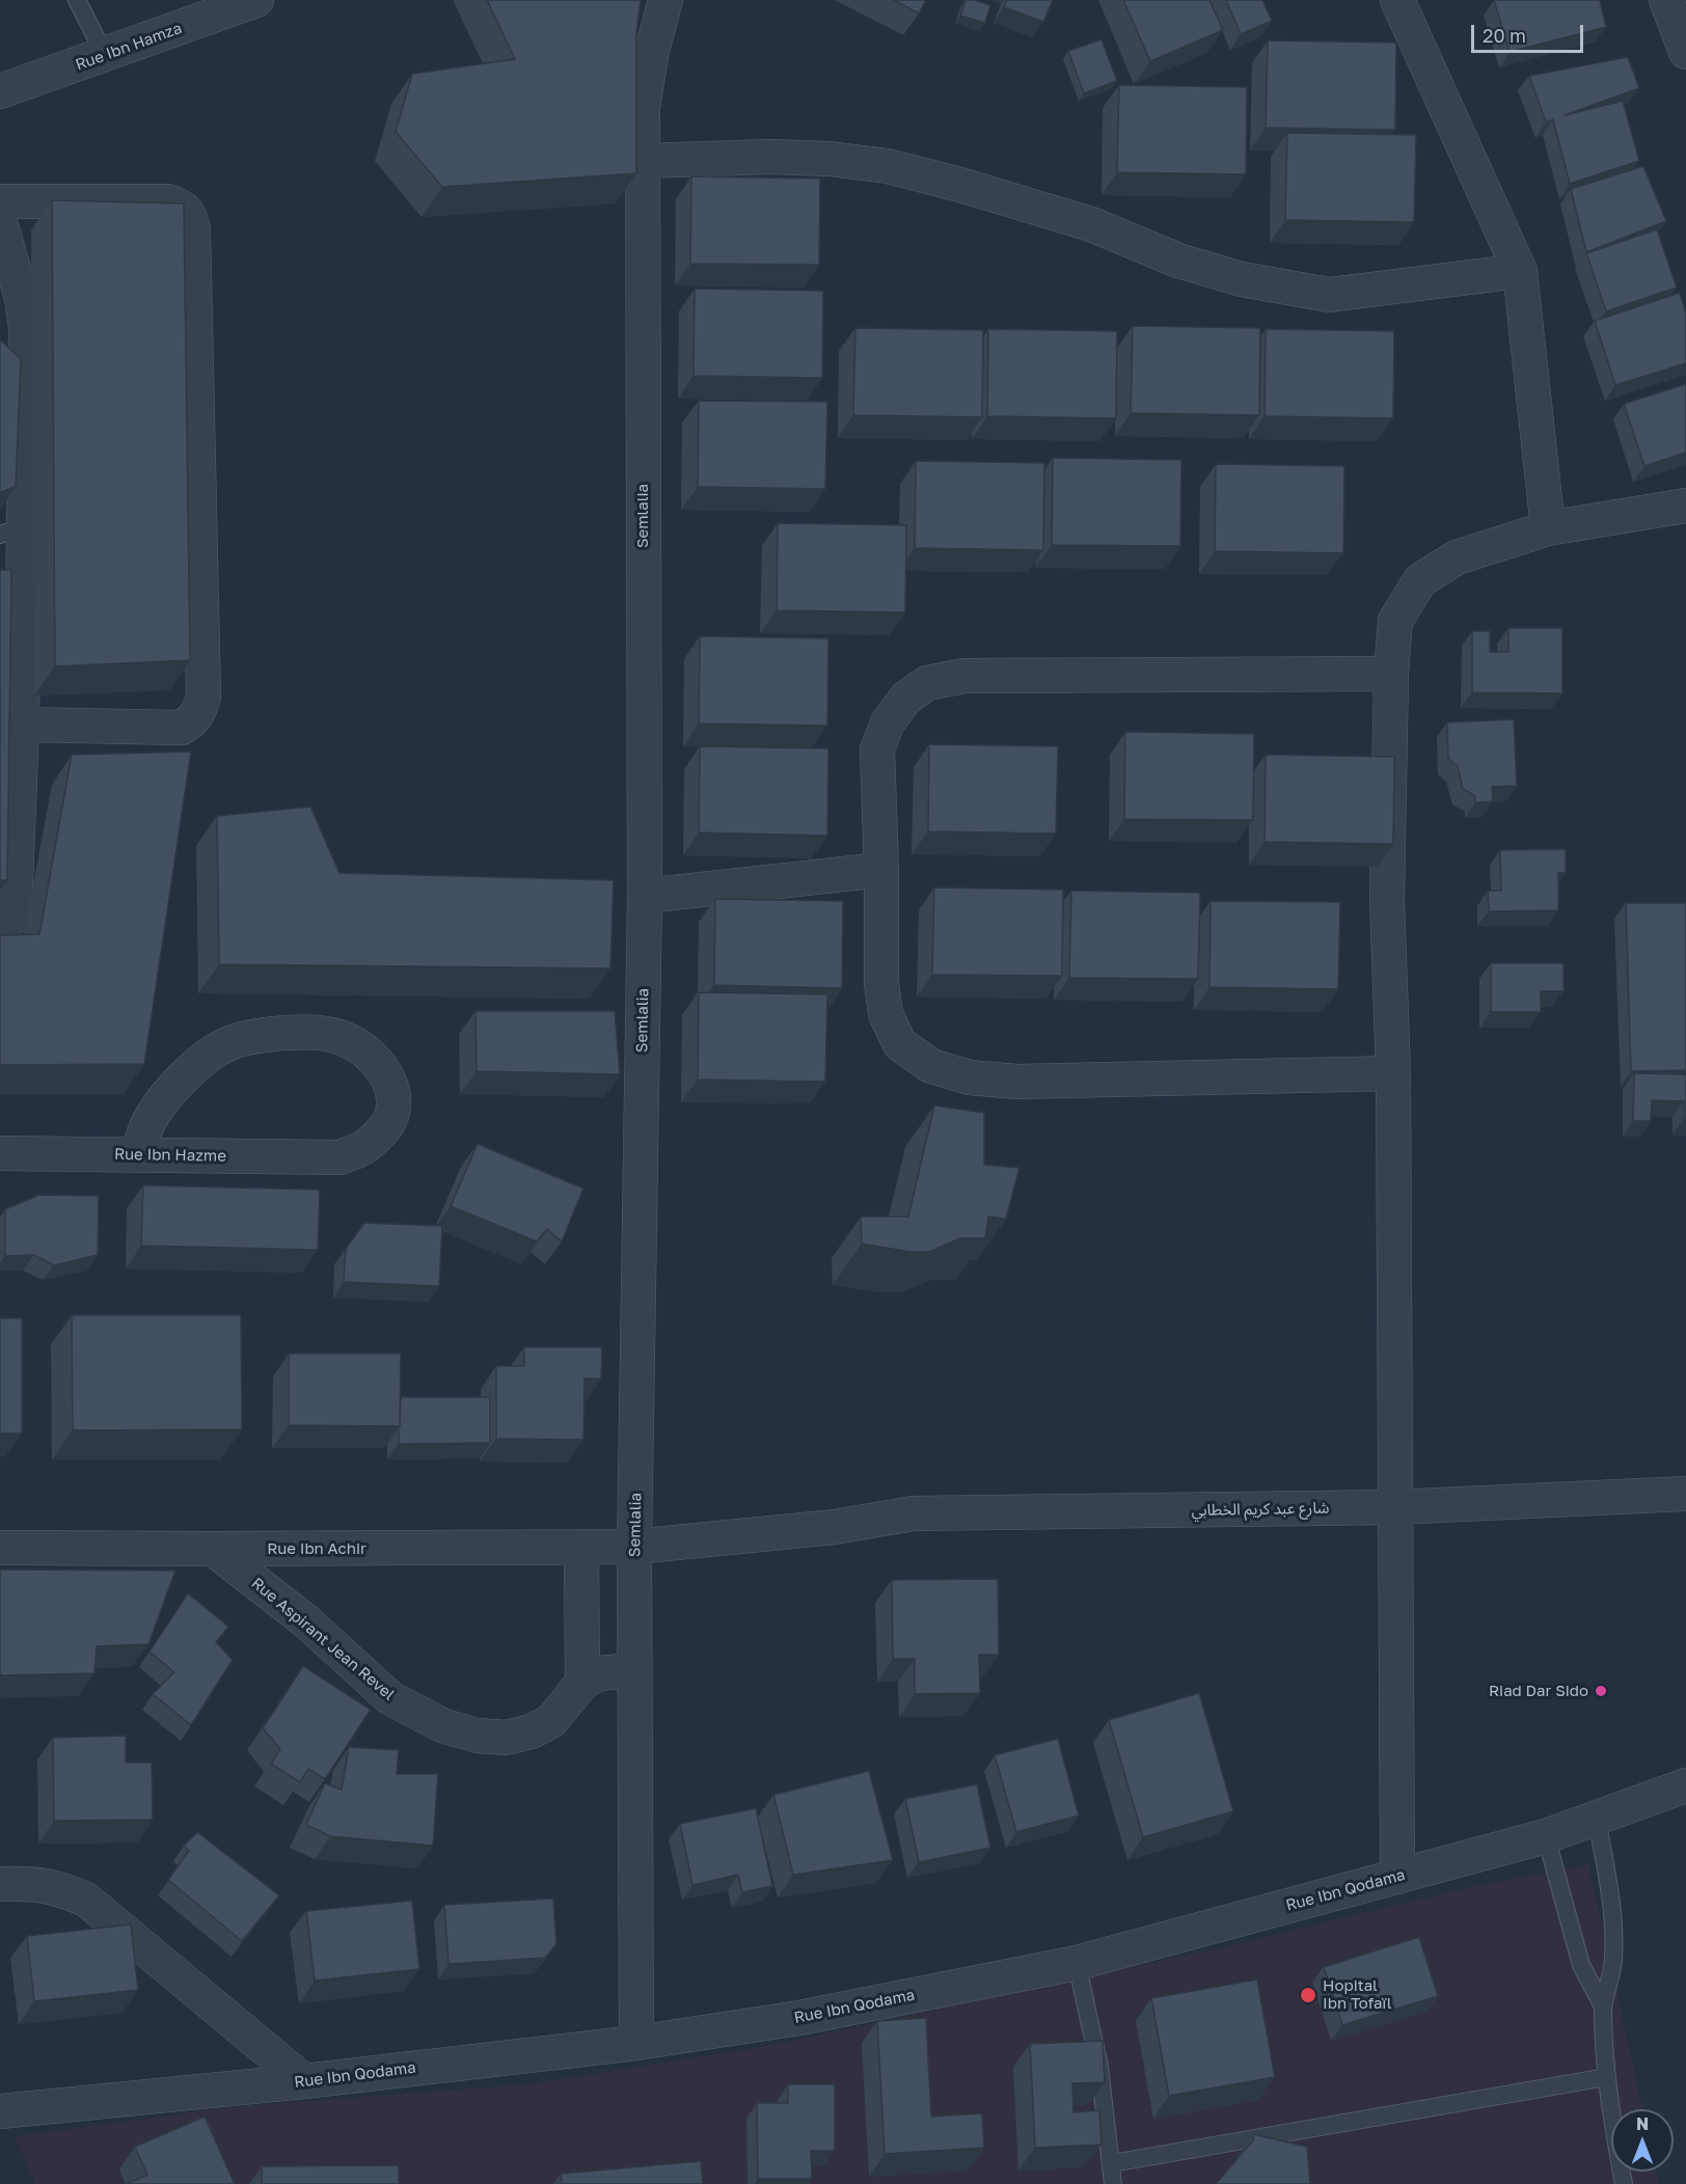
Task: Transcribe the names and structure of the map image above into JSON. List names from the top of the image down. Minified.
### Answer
{"streets":{"street":["Rue Ibn Hamza","Semlalia","Rue Ibn Hazme","شارع عبد كريم الخطابي","Rue Ibn Achir","Rue Aspirant Jean Revel","Rue Ibn Qodama"]},"crossings":[["Semlalia","شارع عبد كريم الخطابي"],["Semlalia","Rue Ibn Achir"],["Semlalia","Rue Ibn Qodama"],["شارع عبد كريم الخطابي","Rue Ibn Achir"],["Rue Ibn Achir","Rue Aspirant Jean Revel"]],"places":["Riad Dar Sido","Hopital Ibn Tofaïl"],"scale_bar":"20 m","north":"top"}
